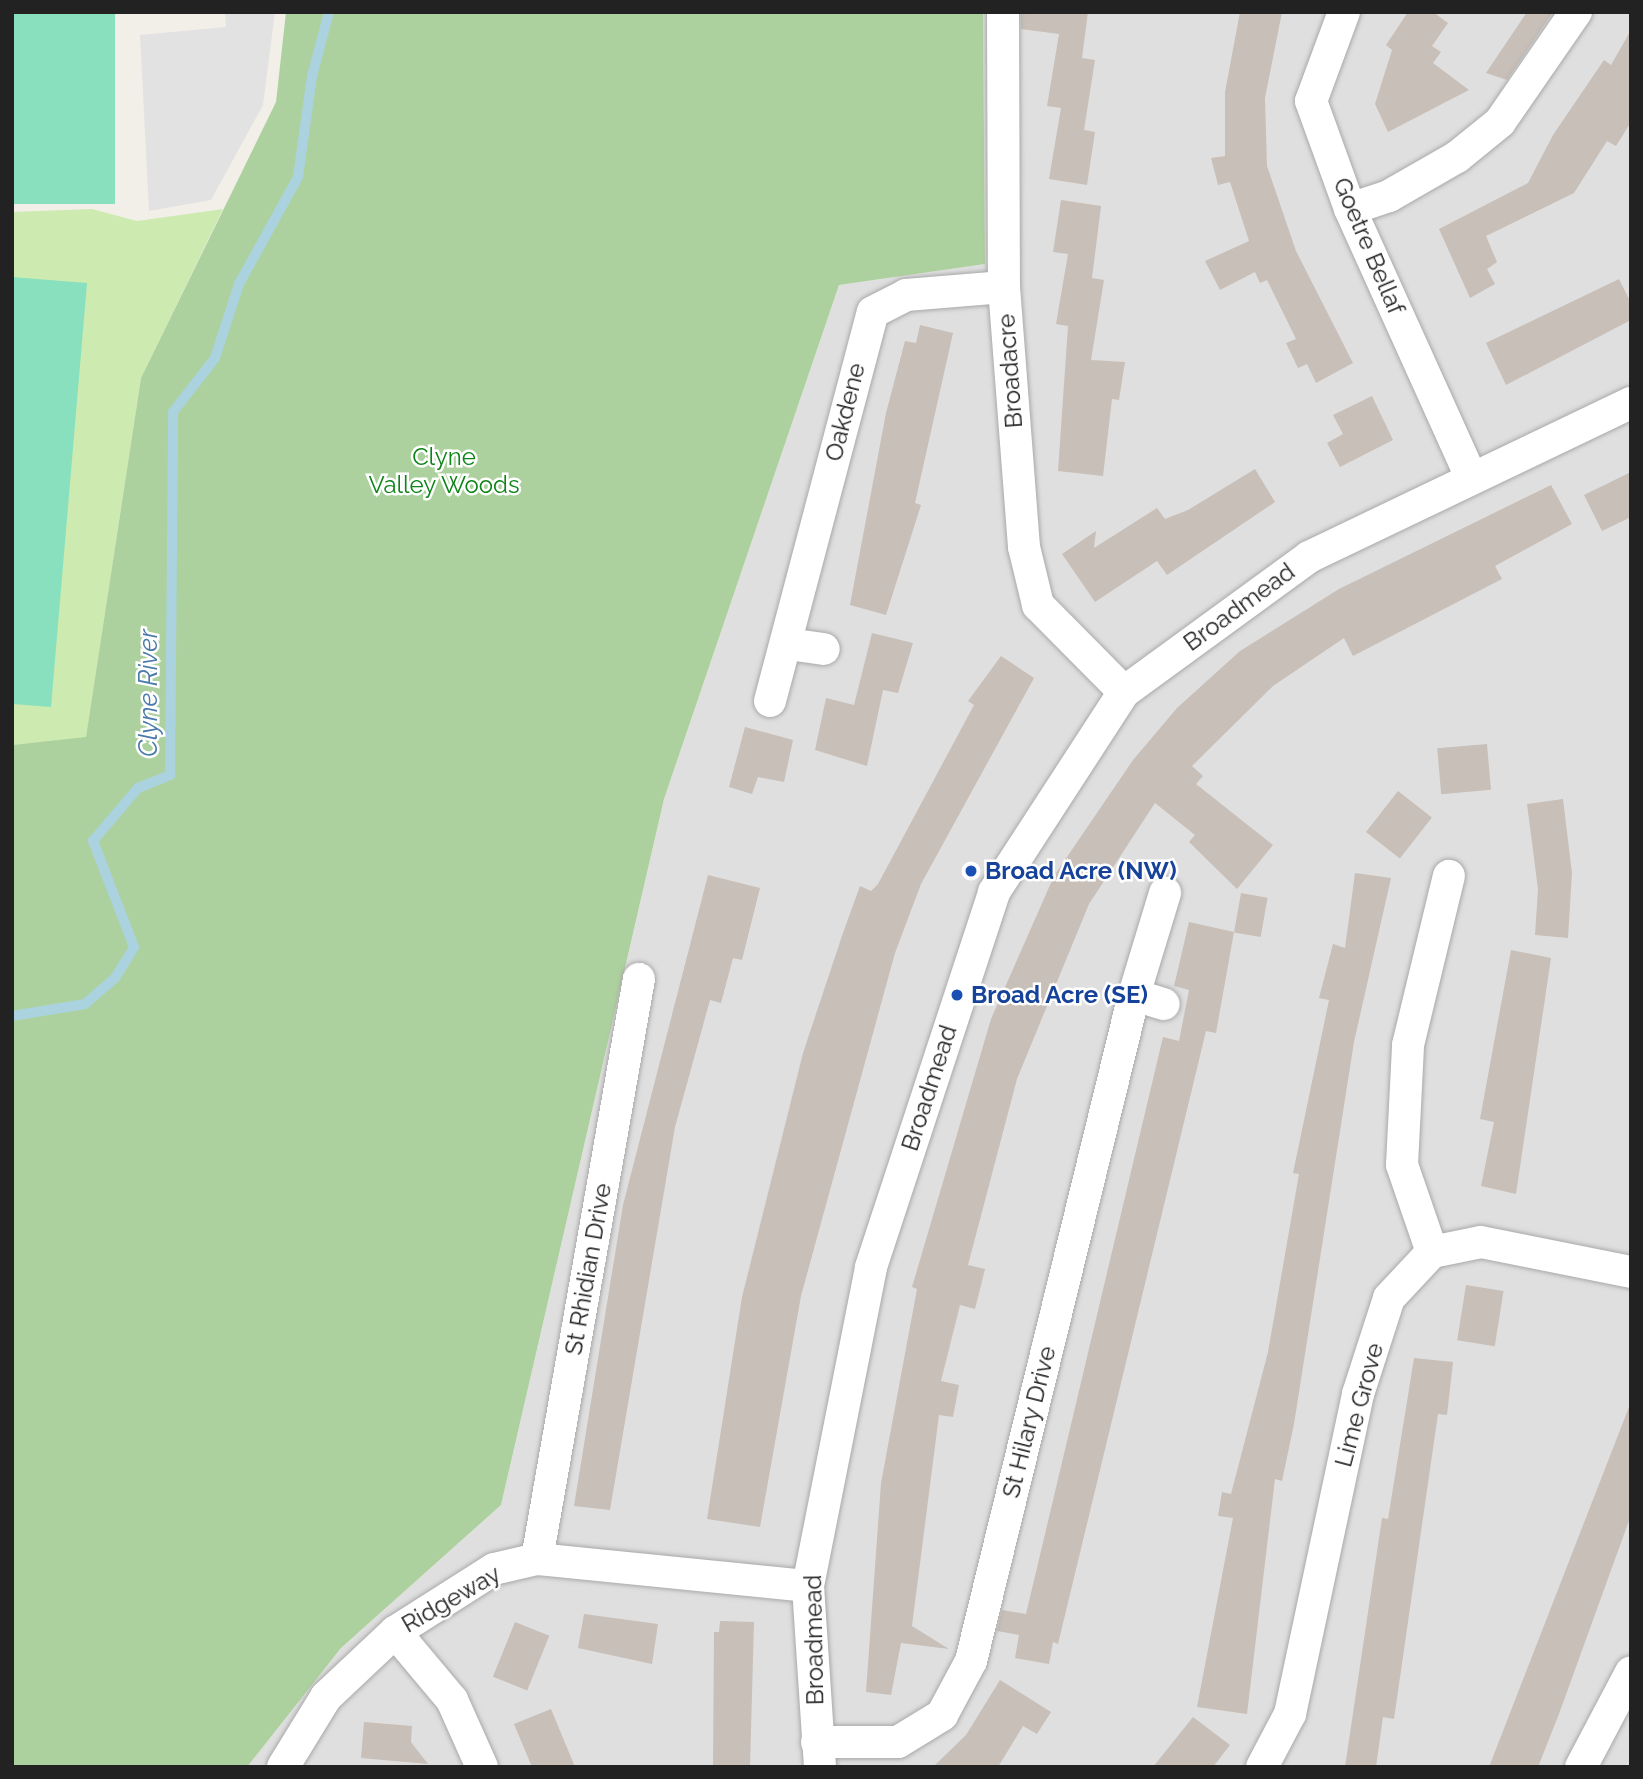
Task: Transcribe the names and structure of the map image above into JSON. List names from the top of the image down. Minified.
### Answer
{"streets":{"street":["Goetre Bellaf","Broadacre","Oakdene","Broadmead","St Rhidian Drive","Lime Grove","St Hilary Drive","Ridgeway"]},"crossings":[["Goetre Bellaf","Broadmead"],["Broadacre","Oakdene"],["Broadacre","Broadmead"],["Broadmead","St Hilary Drive"],["Broadmead","Ridgeway"],["St Rhidian Drive","Ridgeway"]],"water":["Clyne River"],"parks":["Clyne Valley Woods"],"places":["Broad Acre (NW)","Broad Acre (SE)"]}
